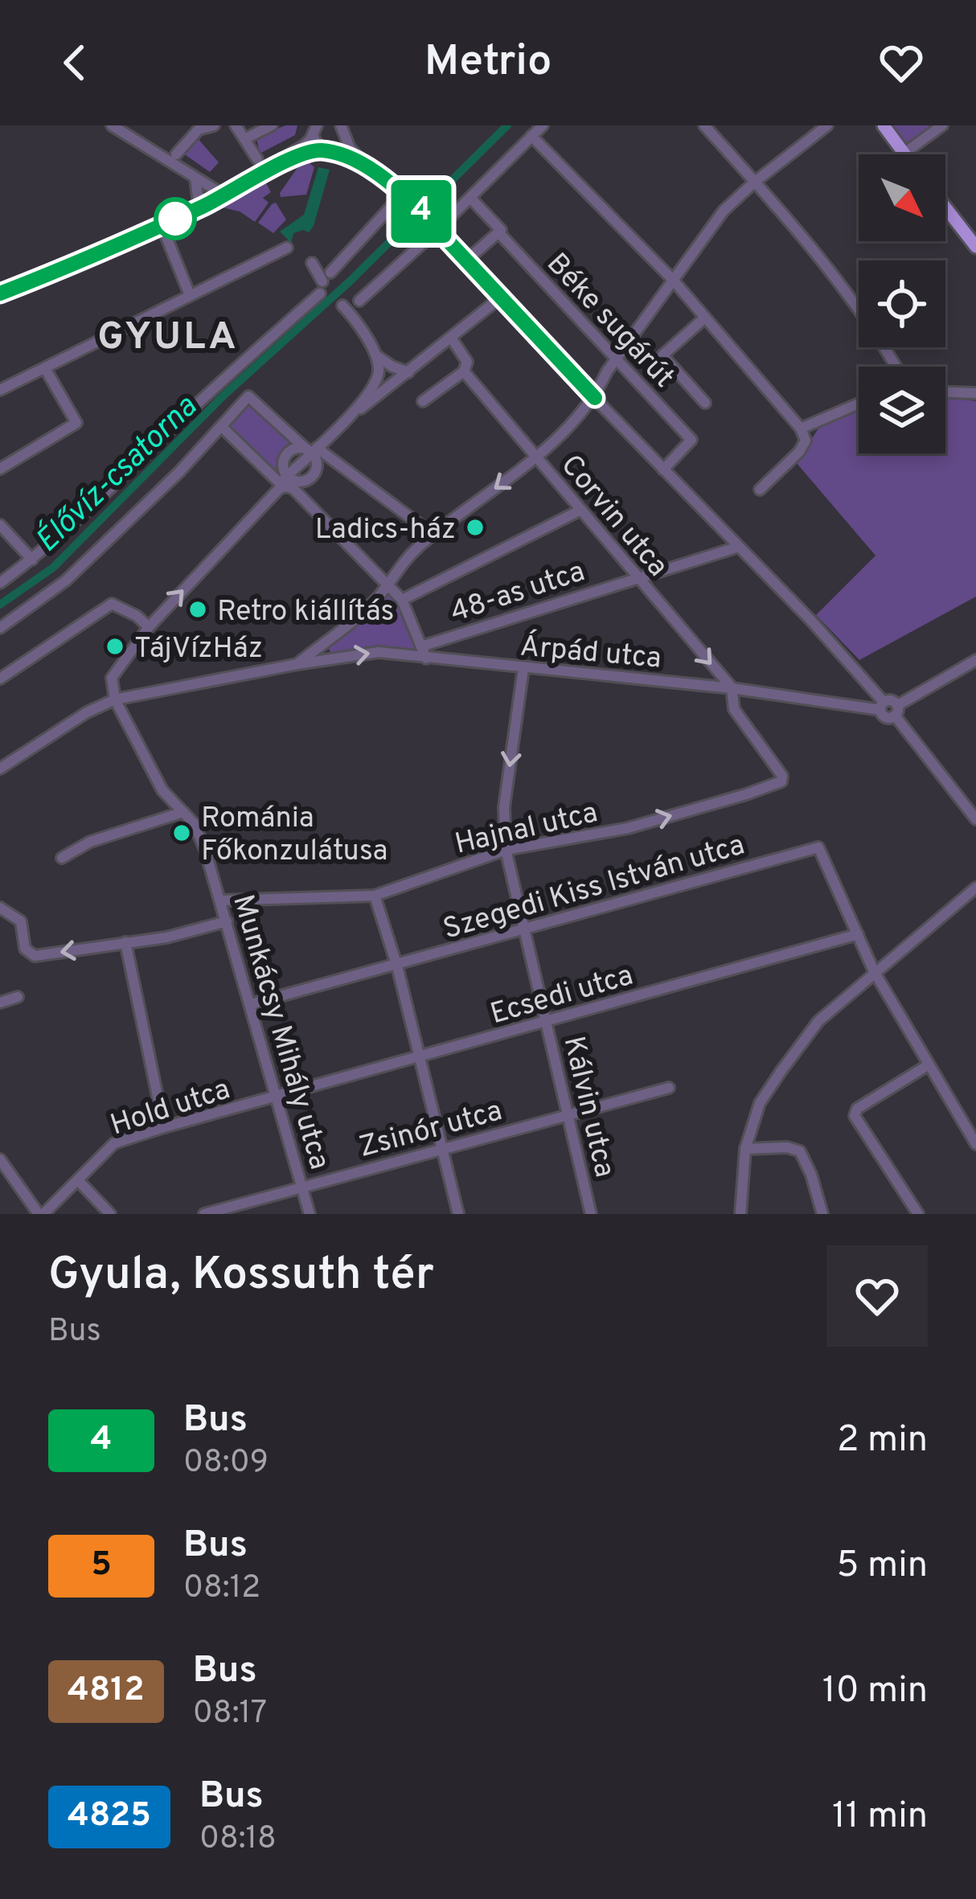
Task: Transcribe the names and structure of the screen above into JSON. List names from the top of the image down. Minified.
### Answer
{"streets":{"street":["Béke sugárút","Corvin utca","48-as utca","Árpád utca","Hajnal utca","Szegedi Kiss István utca","Ecsedi utca","Munkácsy Mihály utca","Hold utca","Kálvin utca","Zsinór utca"]},"crossings":[["Corvin utca","48-as utca"],["Corvin utca","Árpád utca"],["Corvin utca","Hajnal utca"],["Árpád utca","Munkácsy Mihály utca"],["Árpád utca","Kálvin utca"],["Hajnal utca","Munkácsy Mihály utca"],["Hajnal utca","Kálvin utca"],["Szegedi Kiss István utca","Ecsedi utca"],["Szegedi Kiss István utca","Munkácsy Mihály utca"],["Szegedi Kiss István utca","Kálvin utca"],["Ecsedi utca","Munkácsy Mihály utca"],["Ecsedi utca","Hold utca"],["Ecsedi utca","Kálvin utca"],["Munkácsy Mihály utca","Hold utca"],["Munkácsy Mihály utca","Zsinór utca"],["Kálvin utca","Zsinór utca"]],"one_way":["Hajnal utca"],"districts":["GYULA"],"water":["Élővíz-csatorna"],"places":["Ladics-ház","Retro kiállítás","TájVízHáz","Románia Főkonzulátusa"],"lines":["bus line 4"],"north":"bottom right","page":{"header":"Metrio","on_map":"4","heading":["Gyula, Kossuth tér","Bus"],"list":[{"mark":"4","name":"Bus","note":"08:09","value":"2 min"},{"mark":"5","name":"Bus","note":"08:12","value":"5 min"},{"mark":"4812","name":"Bus","note":"08:17","value":"10 min"},{"mark":"4825","name":"Bus","note":"08:18","value":"11 min"}]}}
